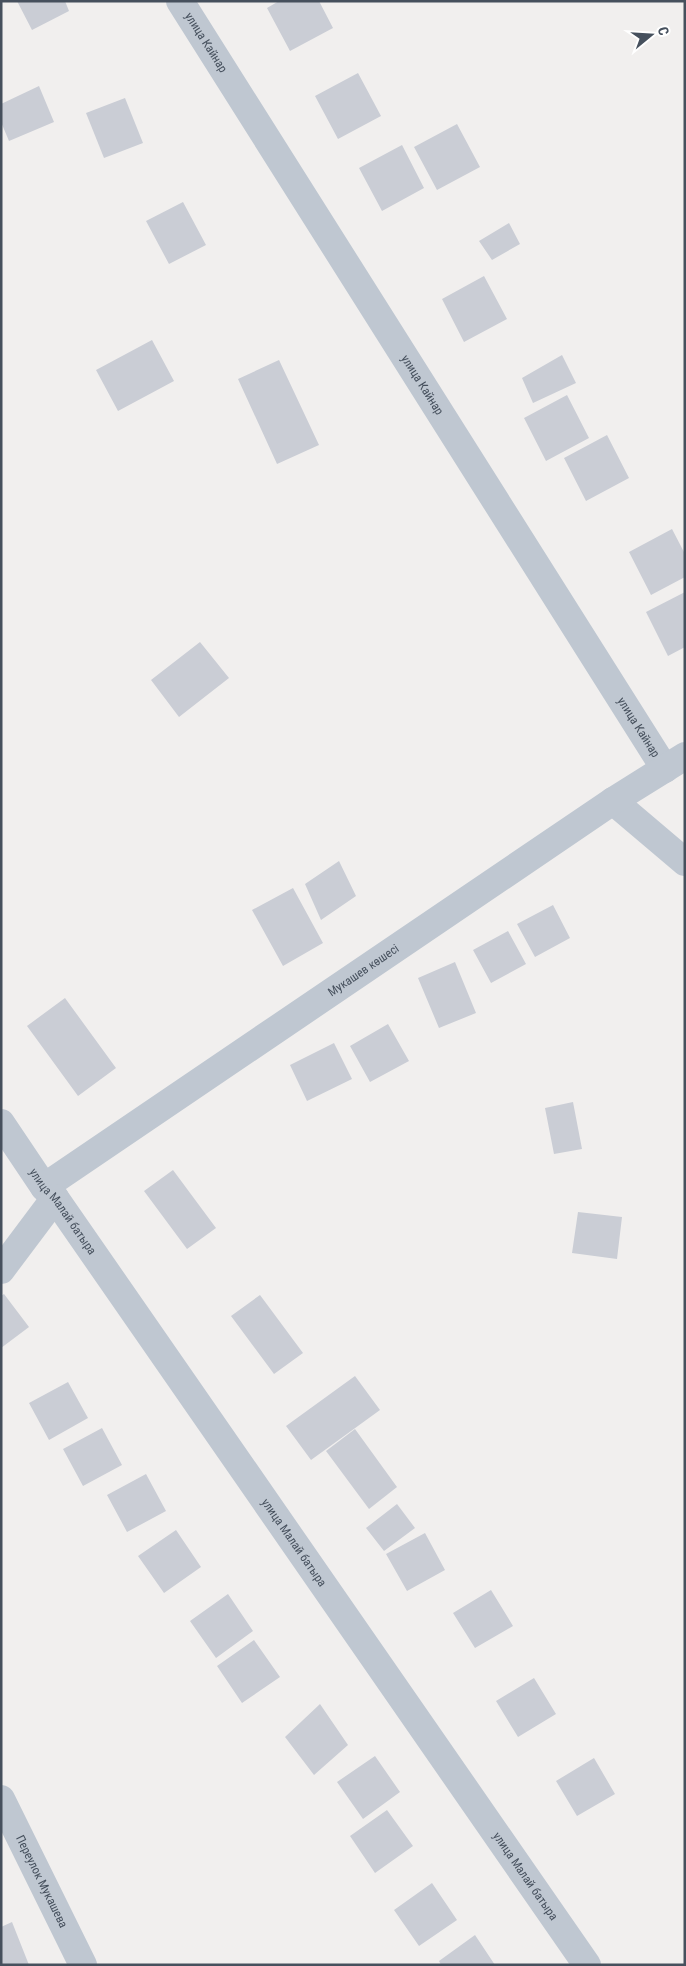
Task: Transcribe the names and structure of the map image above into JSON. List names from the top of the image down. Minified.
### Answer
{"streets":{"street":["улица Кайнар","Мукашев көшесі","улица Малай батыра","Переулок Мукашева"]},"crossings":[["улица Кайнар","Мукашев көшесі"],["Мукашев көшесі","улица Малай батыра"]],"north":"right"}
